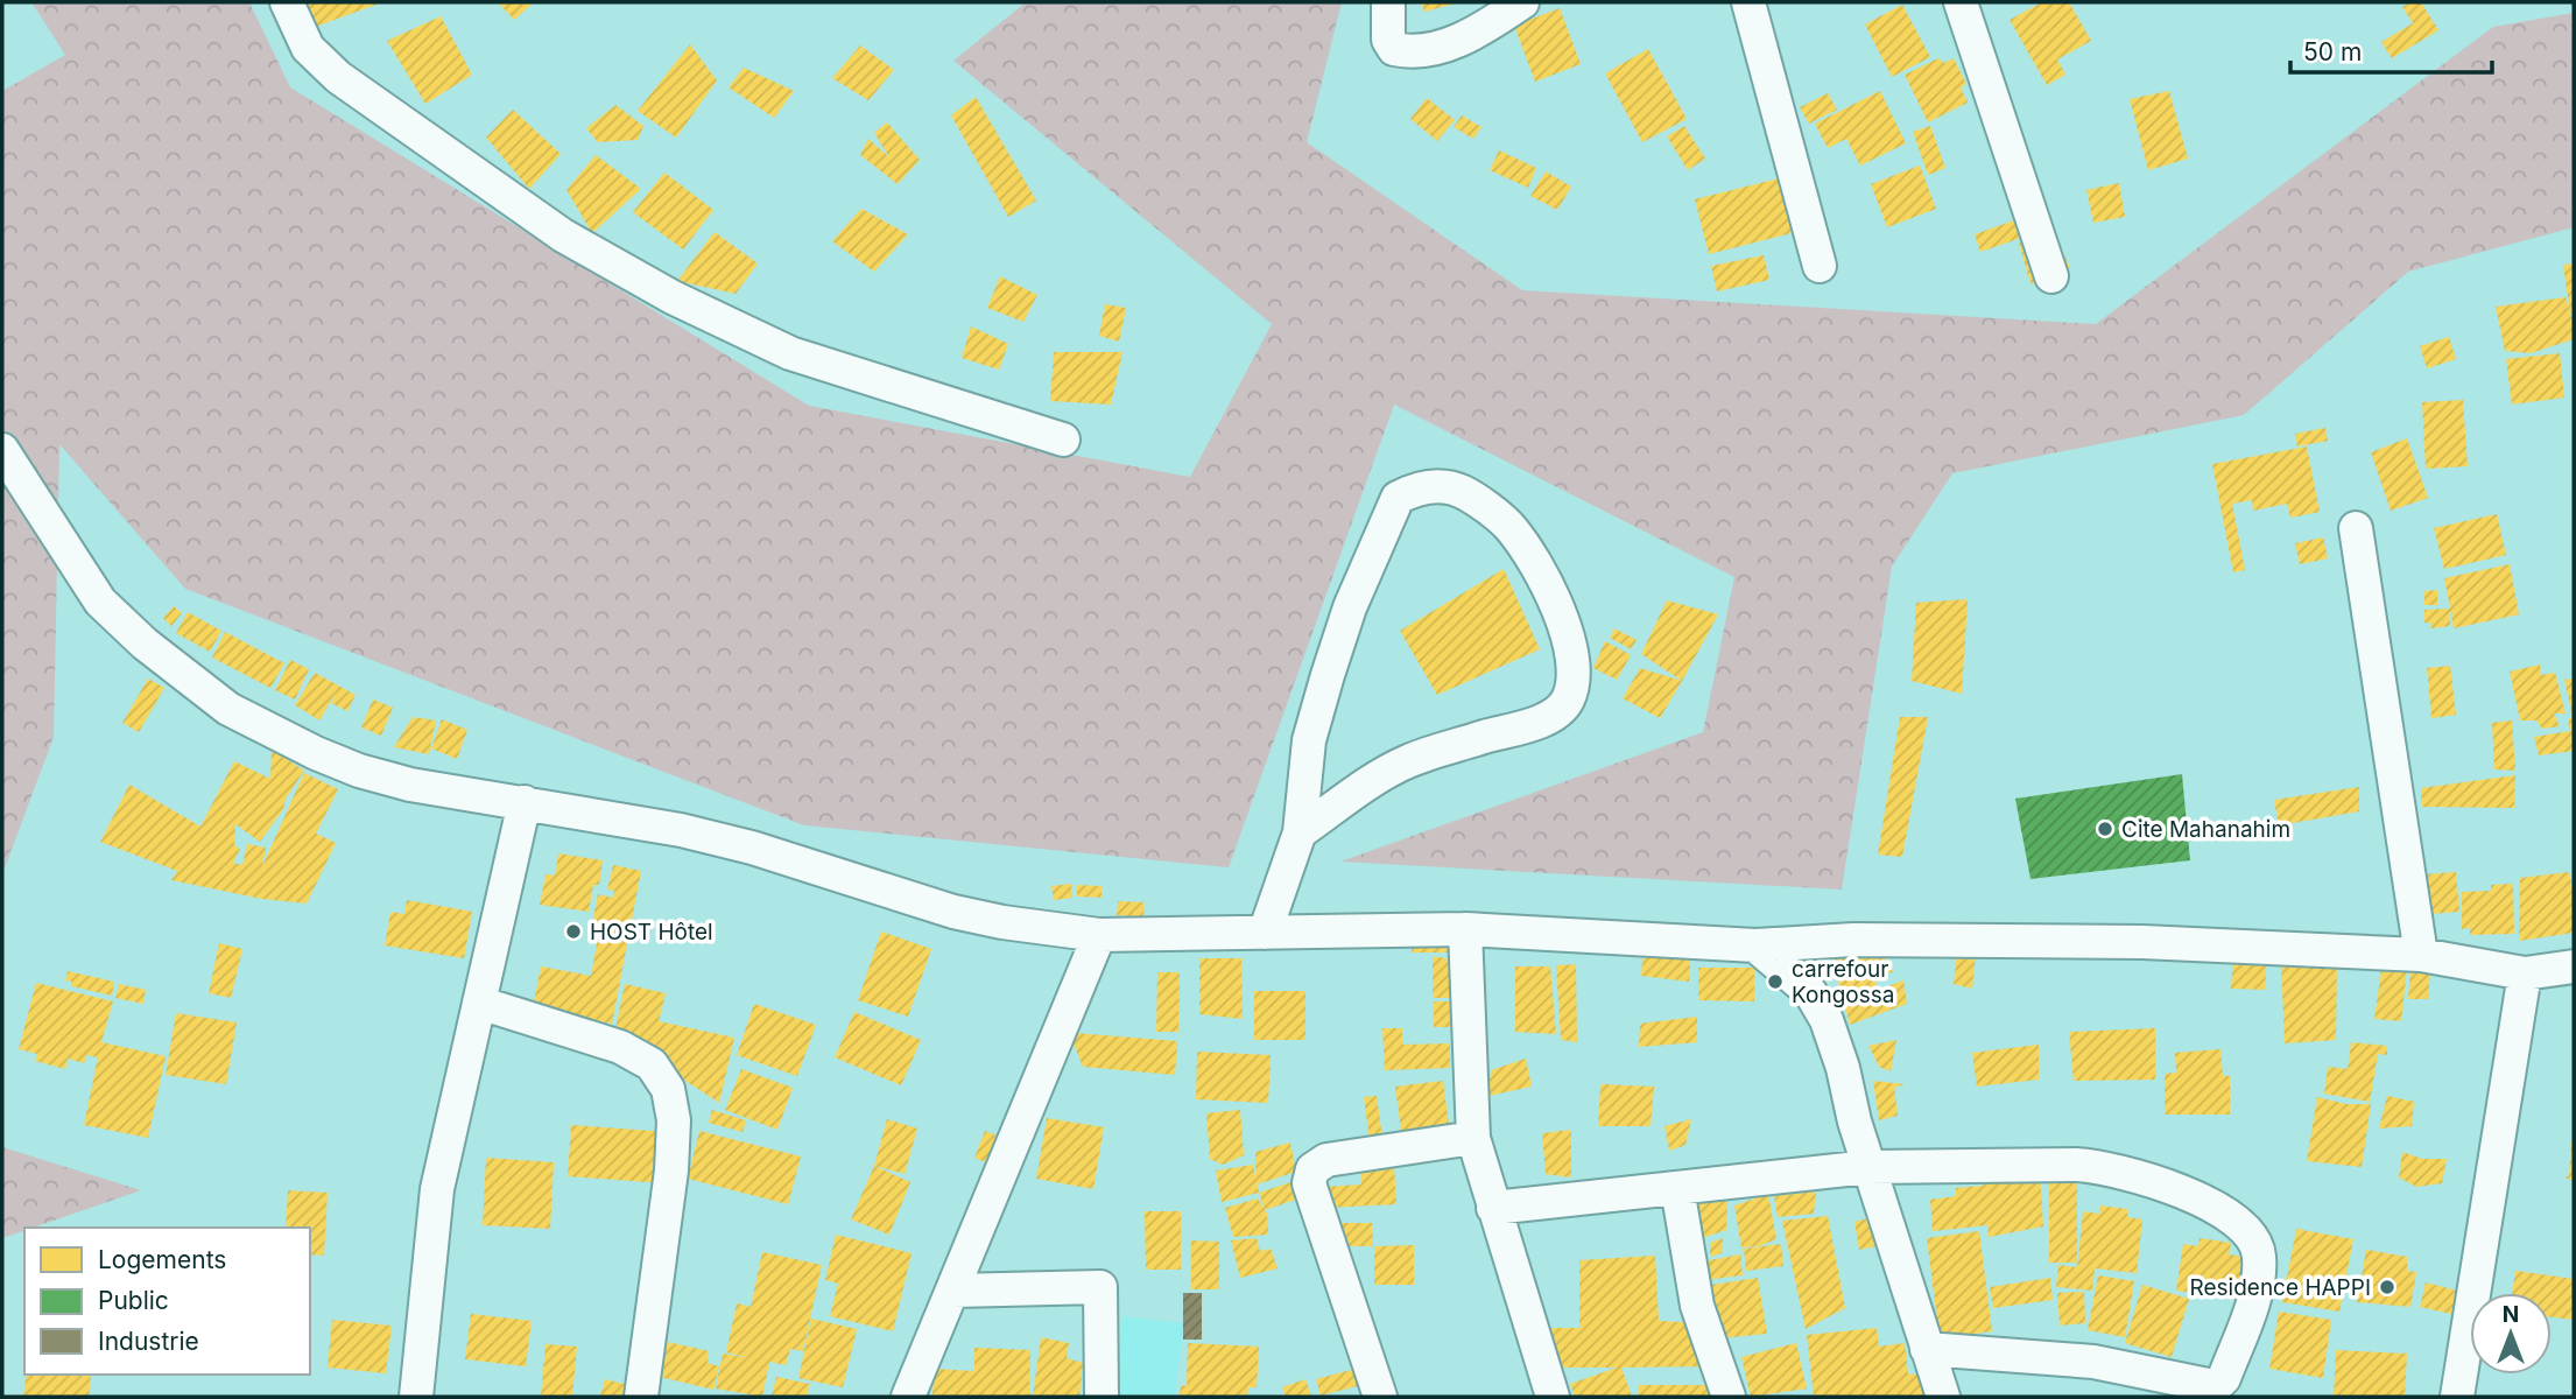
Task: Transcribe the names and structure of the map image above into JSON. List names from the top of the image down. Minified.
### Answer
{"places":["Cite Mahanahim","HOST Hôtel","carrefour Kongossa","Residence HAPPI"],"legend":["Logements","Public","Industrie"],"scale_bar":"50 m","north":"top"}
